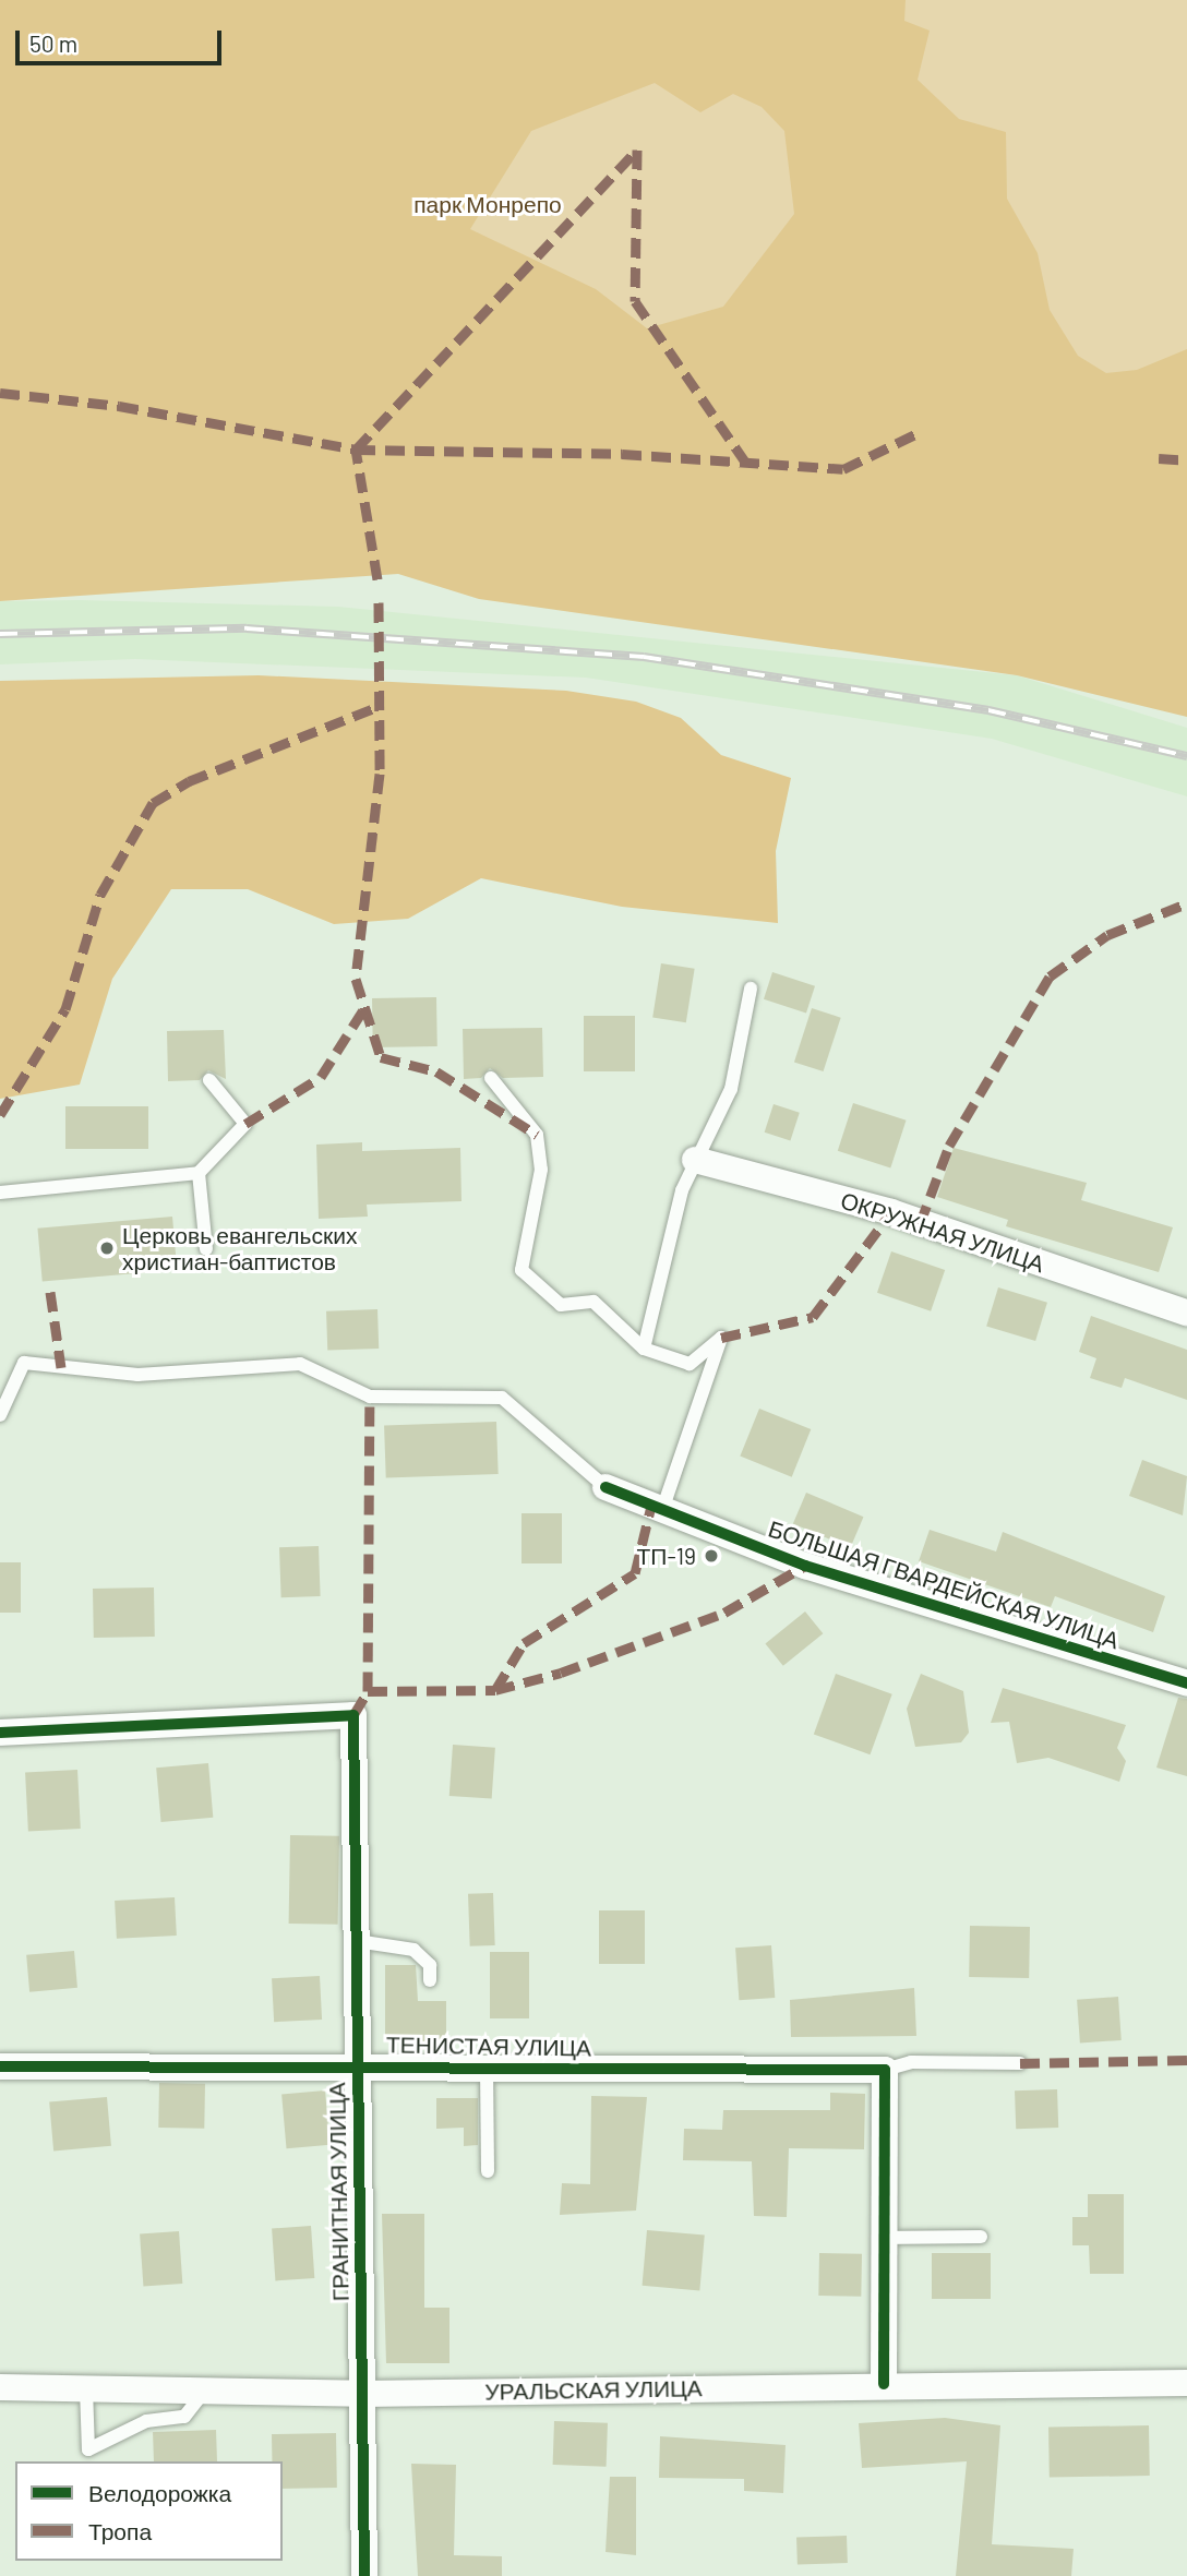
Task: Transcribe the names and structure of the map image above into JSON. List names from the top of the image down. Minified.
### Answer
{"streets":{"street":["ОКРУЖНАЯ УЛИЦА","БОЛЬШАЯ ГВАРДЕЙСКАЯ УЛИЦА","ТЕНИСТАЯ УЛИЦА","ГРАНИТНАЯ УЛИЦА","УРАЛЬСКАЯ УЛИЦА"]},"crossings":[["ТЕНИСТАЯ УЛИЦА","ГРАНИТНАЯ УЛИЦА"],["ГРАНИТНАЯ УЛИЦА","УРАЛЬСКАЯ УЛИЦА"]],"parks":["парк Монрепо"],"places":["Церковь евангельских христиан-баптистов","ТП-19"],"legend":["Велодорожка","Тропа"],"scale_bar":"50 m"}
